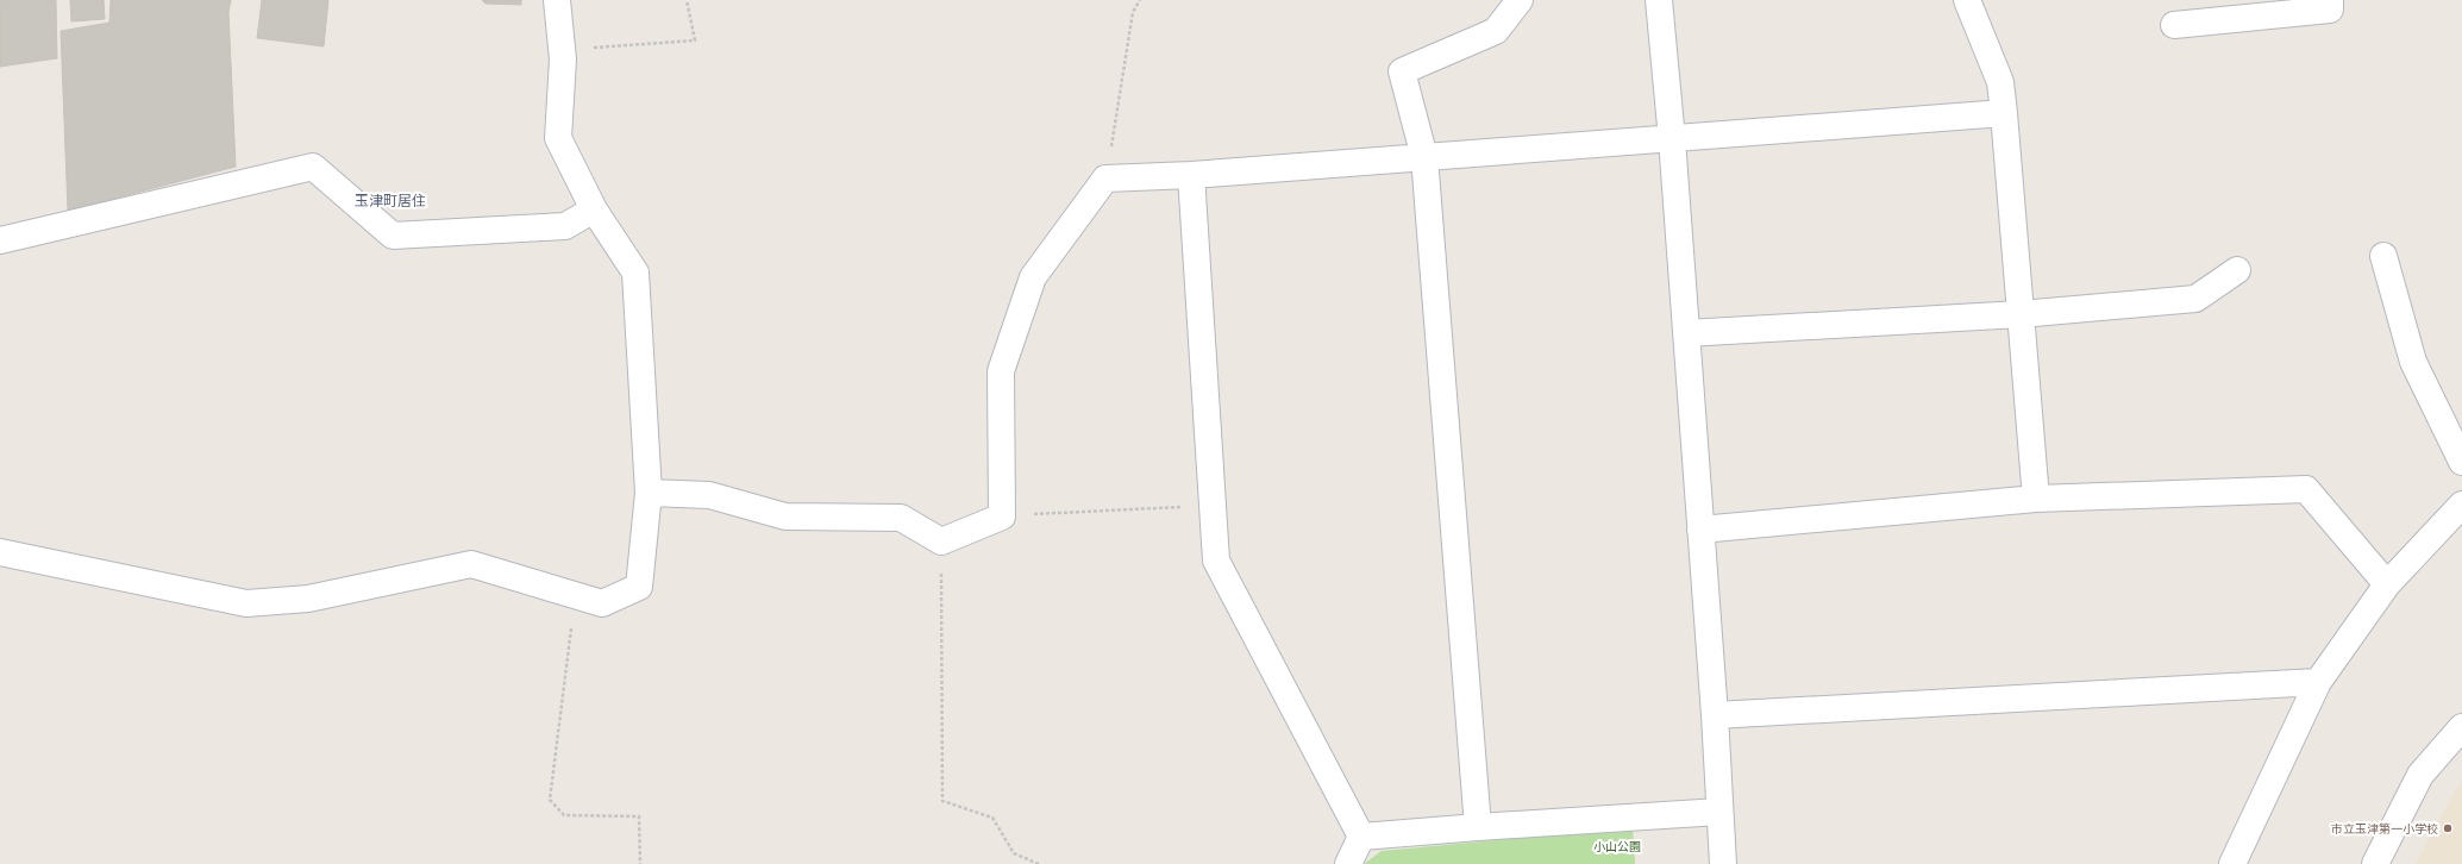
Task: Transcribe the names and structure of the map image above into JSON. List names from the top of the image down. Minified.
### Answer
{"districts":["玉津町居住"],"parks":["小山公園"],"places":["市立玉津第一小学校"]}
